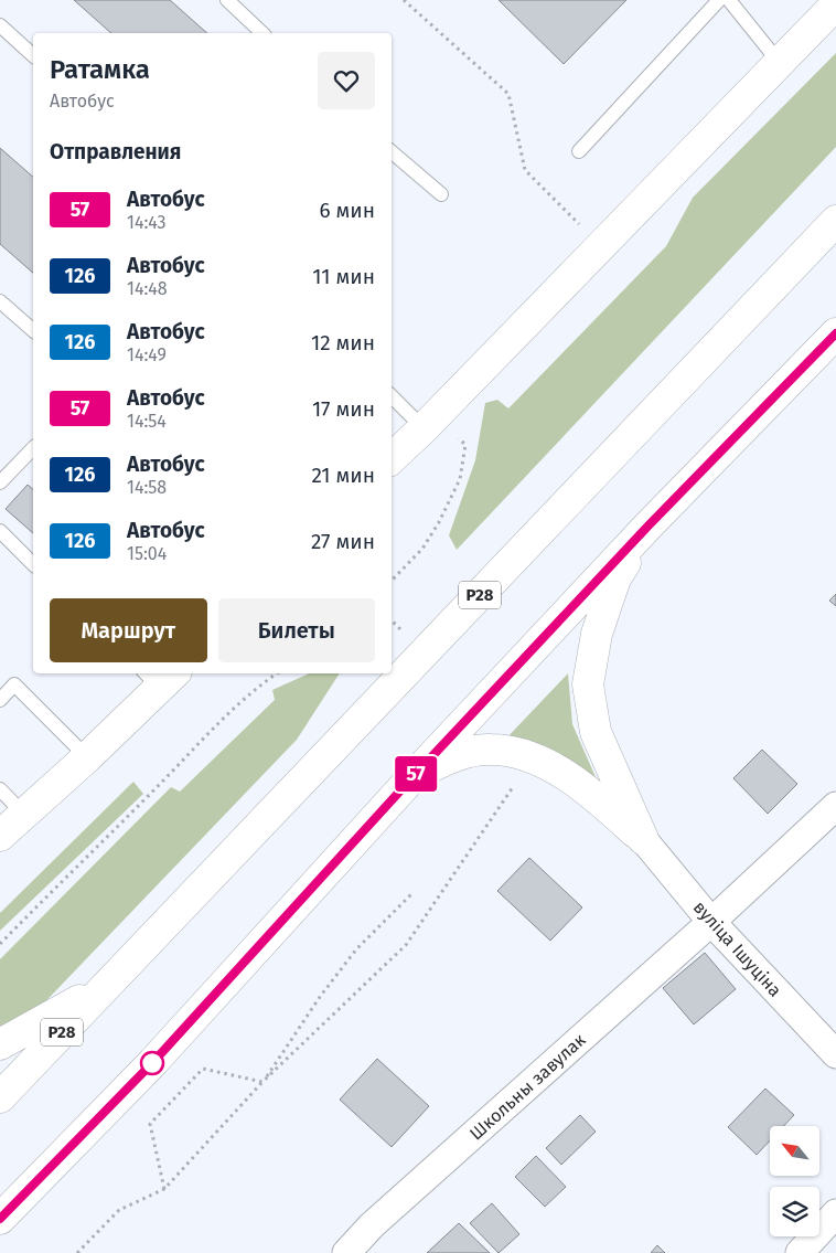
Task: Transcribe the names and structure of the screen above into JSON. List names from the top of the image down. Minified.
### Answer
{"streets":{"main road":["Р28"],"street":["вуліца Ішуціна","Школьны завулак"]},"crossings":[["вуліца Ішуціна","Школьны завулак"]],"lines":["bus line 57"],"north":"top left","page":{"on_map":"57","heading":[["Ратамка","Автобус"],"Отправления"],"list":[{"mark":"57","name":"Автобус","note":"14:43","value":"6 мин"},{"mark":"126","name":"Автобус","note":"14:48","value":"11 мин"},{"mark":"126","name":"Автобус","note":"14:49","value":"12 мин"},{"mark":"57","name":"Автобус","note":"14:54","value":"17 мин"},{"mark":"126","name":"Автобус","note":"14:58","value":"21 мин"},{"mark":"126","name":"Автобус","note":"15:04","value":"27 мин"}],"buttons":["Маршрут","Билеты"]}}
